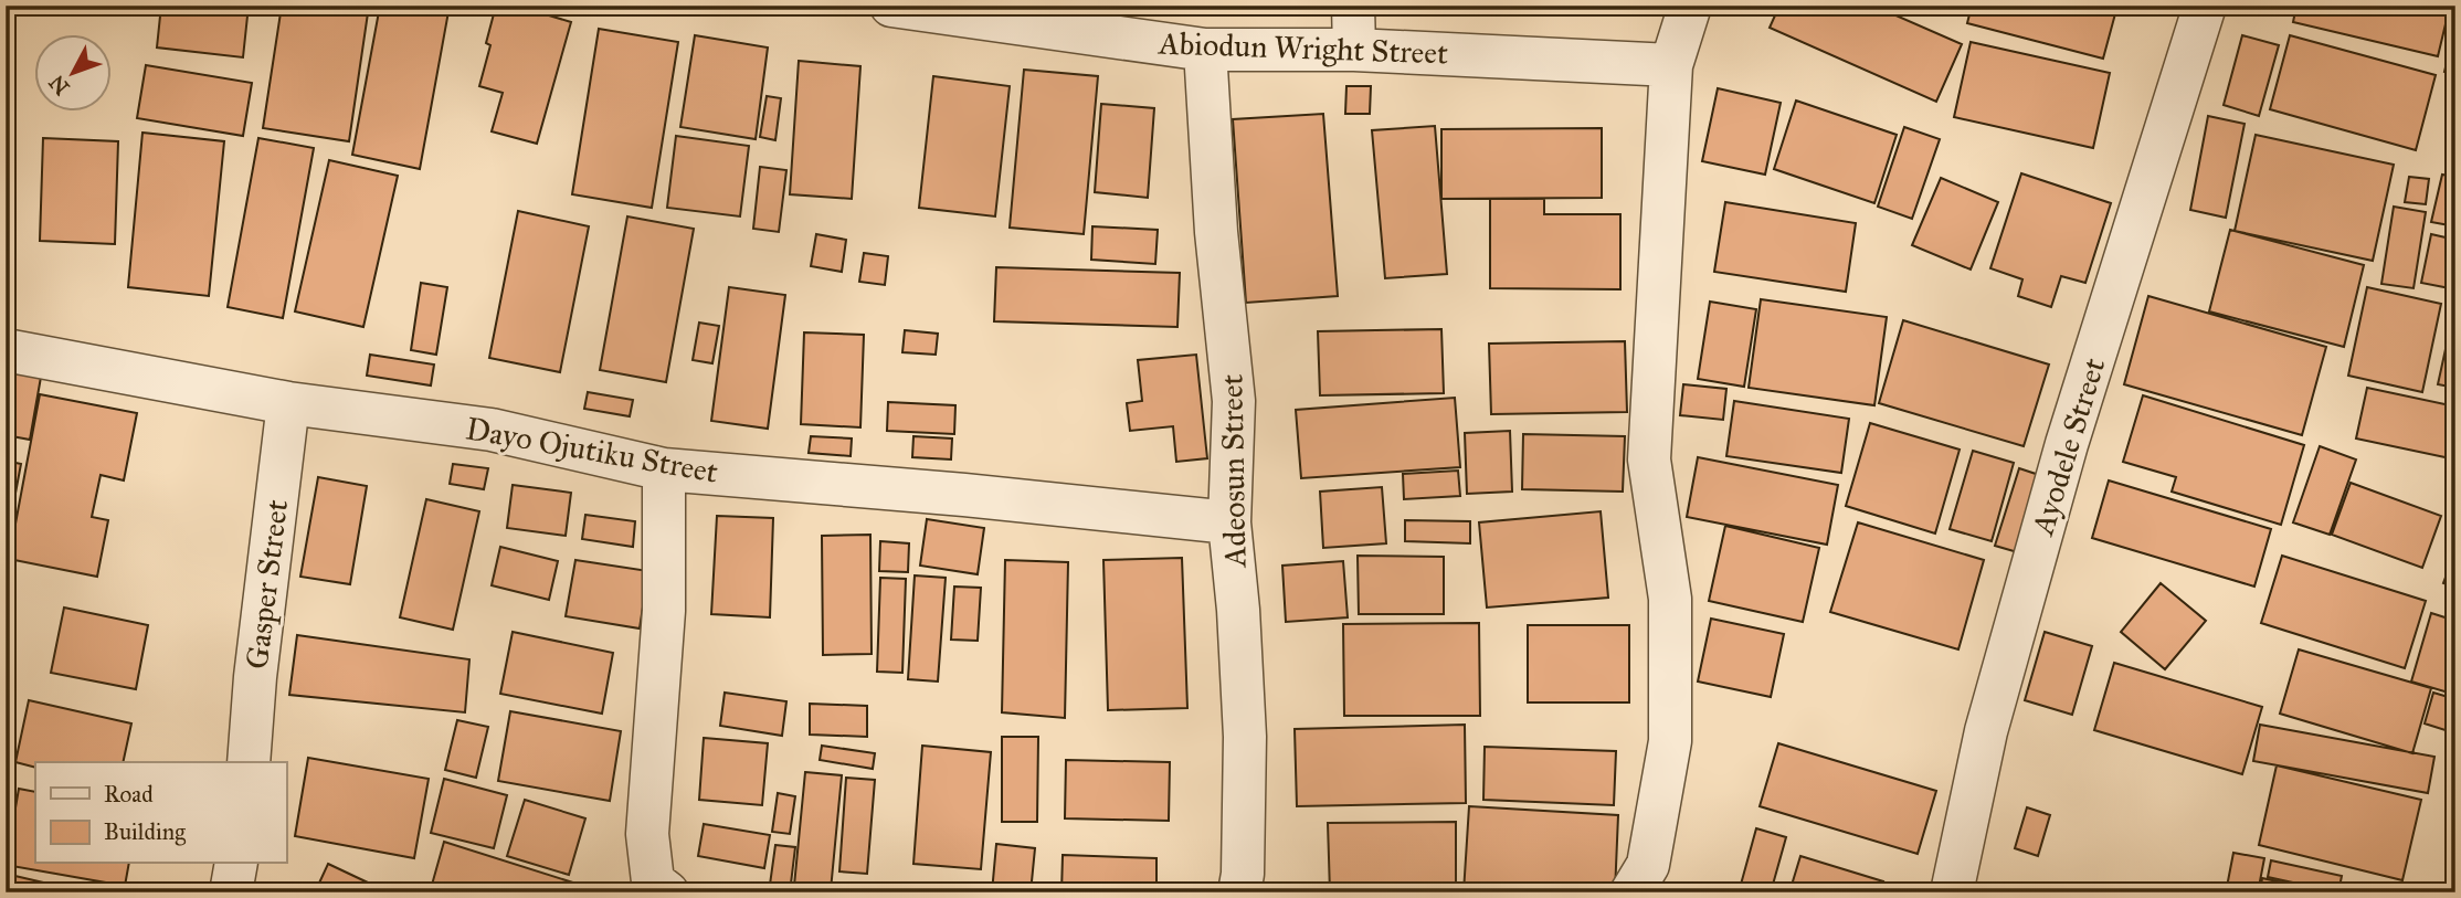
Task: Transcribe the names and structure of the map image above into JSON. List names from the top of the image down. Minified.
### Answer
{"streets":{"street":["Abiodun Wright Street","Ayodele Street","Dayo Ojutiku Street","Adeosun Street","Gasper Street"]},"crossings":[["Abiodun Wright Street","Adeosun Street"],["Dayo Ojutiku Street","Adeosun Street"],["Dayo Ojutiku Street","Gasper Street"]],"legend":["Road","Building"],"north":"bottom left"}
